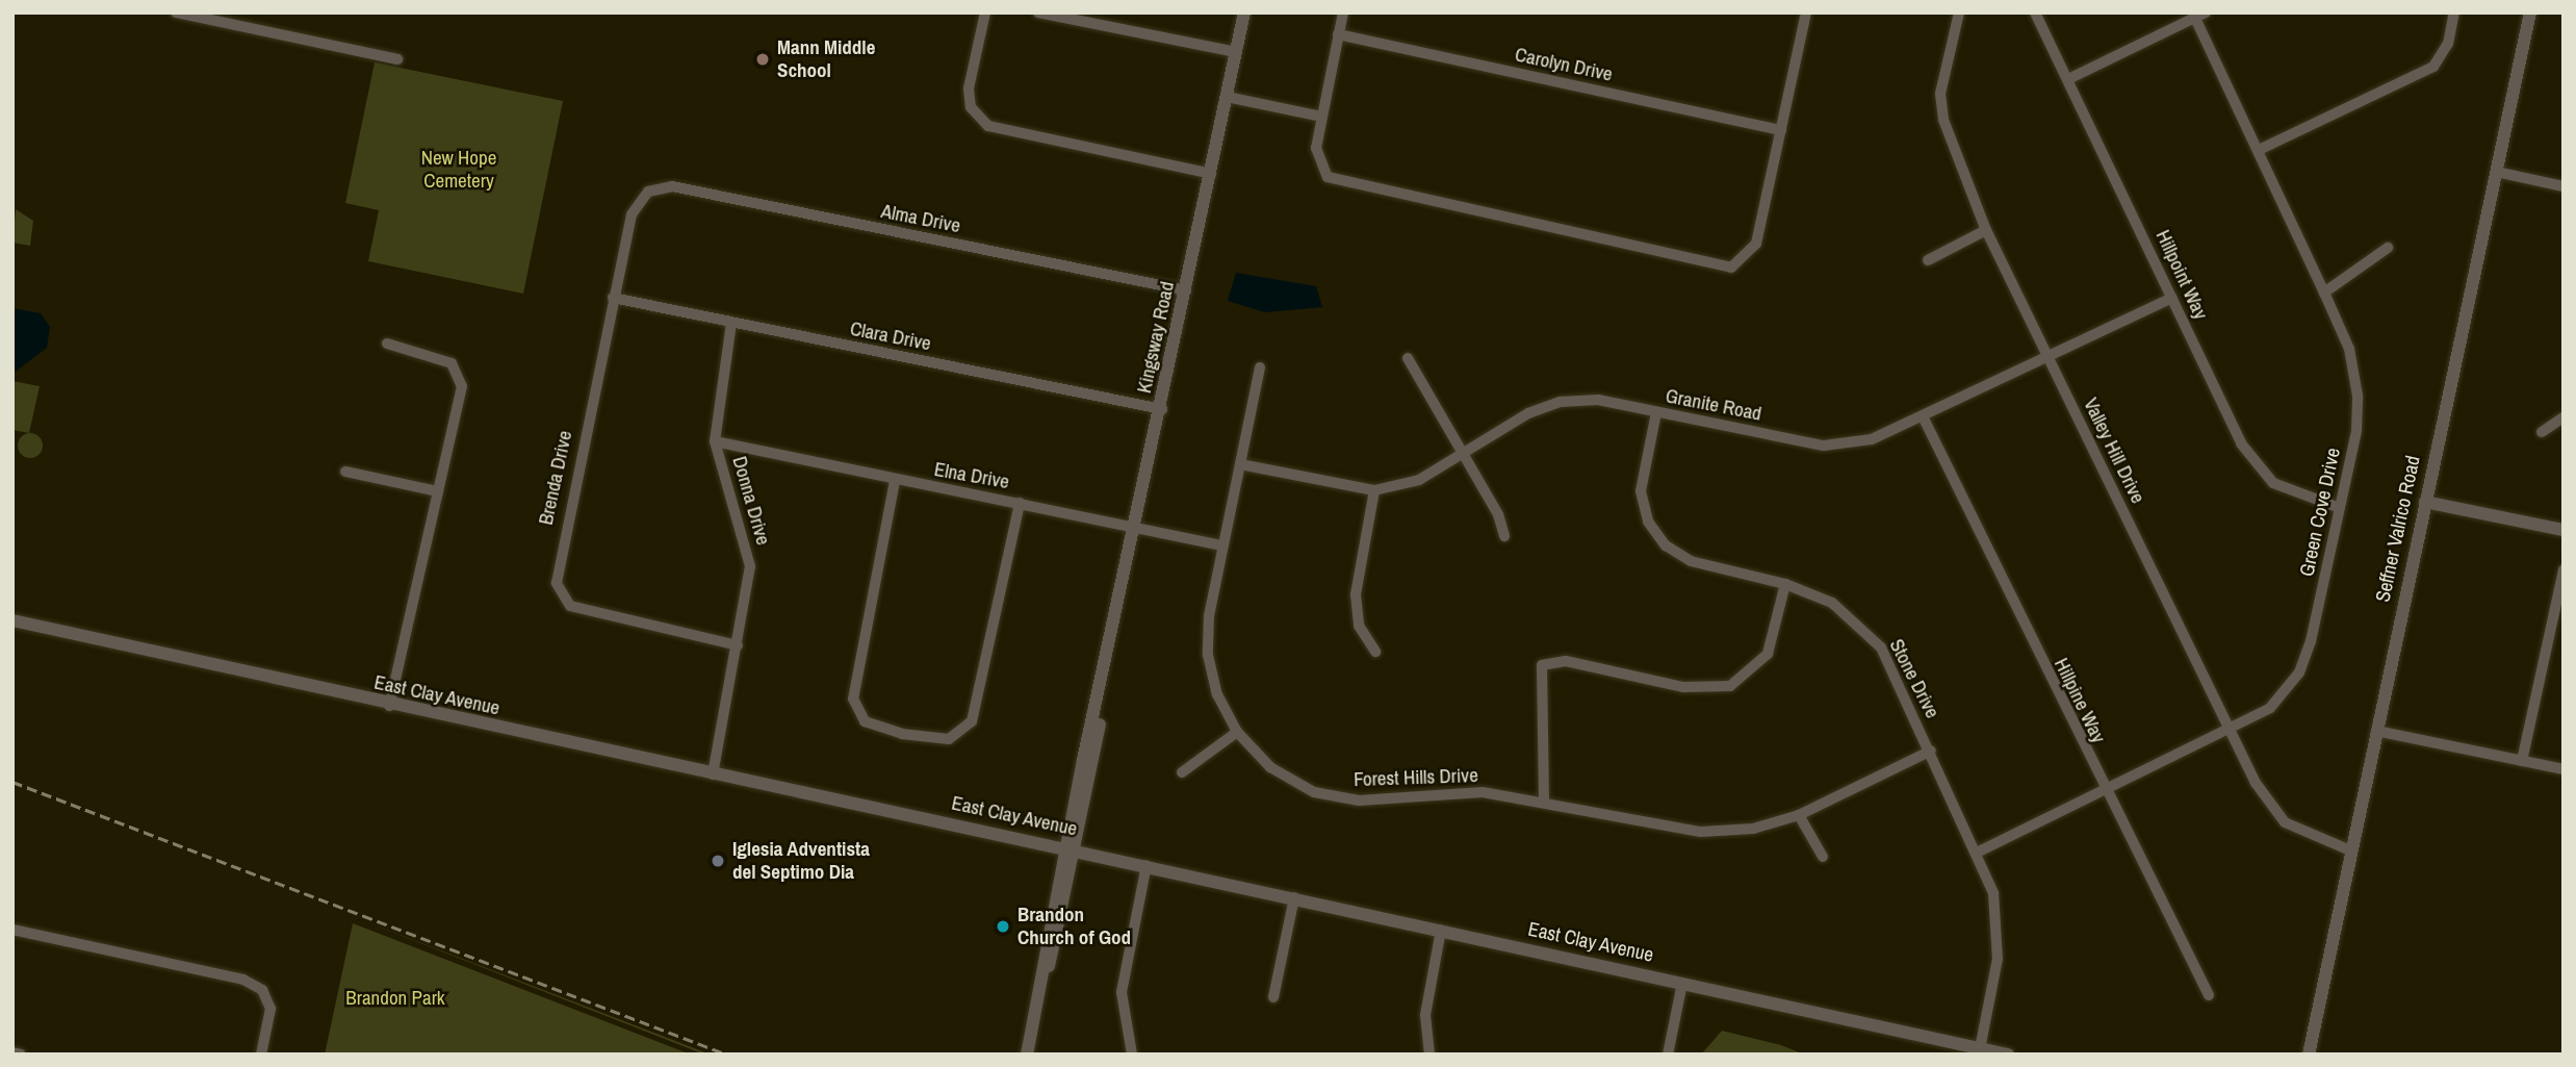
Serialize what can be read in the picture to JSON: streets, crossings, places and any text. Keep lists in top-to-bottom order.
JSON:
{
  "streets": {
    "street": [
      "Carolyn Drive",
      "Alma Drive",
      "Hillpoint Way",
      "Clara Drive",
      "Kingsway Road",
      "Granite Road",
      "Valley Hill Drive",
      "Elna Drive",
      "Brenda Drive",
      "Donna Drive",
      "Green Cove Drive",
      "Seffner Valrico Road",
      "Stone Drive",
      "East Clay Avenue",
      "Hillpine Way",
      "Forest Hills Drive"
    ]
  },
  "crossings": [
    ["Alma Drive", "Kingsway Road"],
    ["Alma Drive", "Brenda Drive"],
    ["Hillpoint Way", "Granite Road"],
    ["Hillpoint Way", "Green Cove Drive"],
    ["Clara Drive", "Kingsway Road"],
    ["Clara Drive", "Brenda Drive"],
    ["Clara Drive", "Donna Drive"],
    ["Kingsway Road", "Elna Drive"],
    ["Kingsway Road", "East Clay Avenue"],
    ["Granite Road", "Valley Hill Drive"],
    ["Granite Road", "Stone Drive"],
    ["Granite Road", "Hillpine Way"],
    ["Granite Road", "Forest Hills Drive"],
    ["Valley Hill Drive", "Green Cove Drive"],
    ["Valley Hill Drive", "Seffner Valrico Road"],
    ["Elna Drive", "Donna Drive"],
    ["Elna Drive", "Forest Hills Drive"],
    ["Brenda Drive", "Donna Drive"],
    ["Donna Drive", "East Clay Avenue"],
    ["Green Cove Drive", "Stone Drive"],
    ["Green Cove Drive", "Hillpine Way"],
    ["Stone Drive", "East Clay Avenue"],
    ["Stone Drive", "Forest Hills Drive"]
  ],
  "parks": ["New Hope Cemetery", "Brandon Park"],
  "places": ["Mann Middle School", "Iglesia Adventista del Septimo Dia", "Brandon Church of God"]
}
